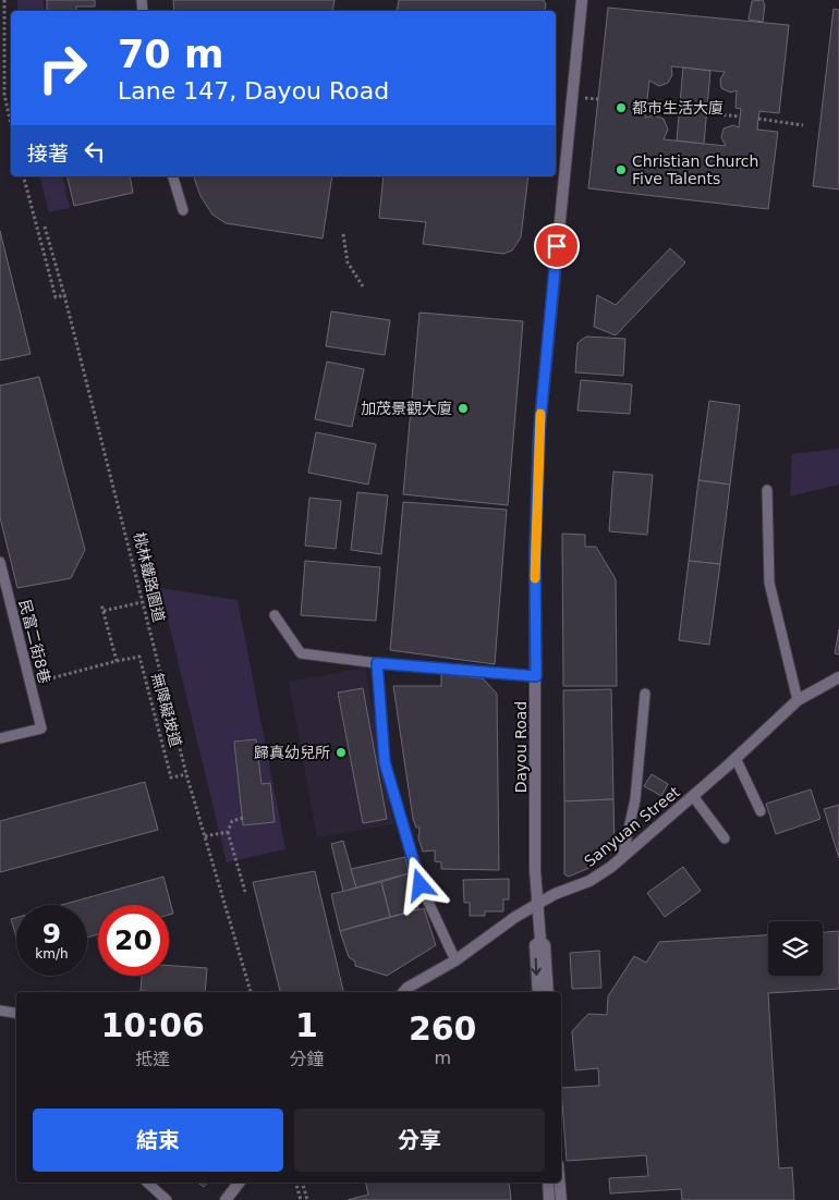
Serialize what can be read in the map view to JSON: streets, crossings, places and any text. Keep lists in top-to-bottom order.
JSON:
{
  "streets": {
    "street": ["Dayou Road", "Sanyuan Street"],
    "lane": ["民富二街8巷"],
    "path": ["桃林鐵路園道", "無障礙坡道"]
  },
  "crossings": [
    ["桃林鐵路園道", "無障礙坡道"],
    ["民富二街8巷", "無障礙坡道"],
    ["Dayou Road", "Sanyuan Street"]
  ],
  "places": [
    "都市生活大廈",
    "Christian Church Five Talents",
    "加茂景觀大廈",
    "歸真幼兒所"
  ],
  "page": {
    "turn": ["70 m", "Lane 147, Dayou Road"],
    "then": "接著",
    "speed": "9 km/h",
    "limit": "20",
    "eta": [
      "10:06",
      "抵達",
      "1",
      "分鐘",
      "260",
      "m"
    ],
    "buttons": ["結束", "分享"]
  }
}
